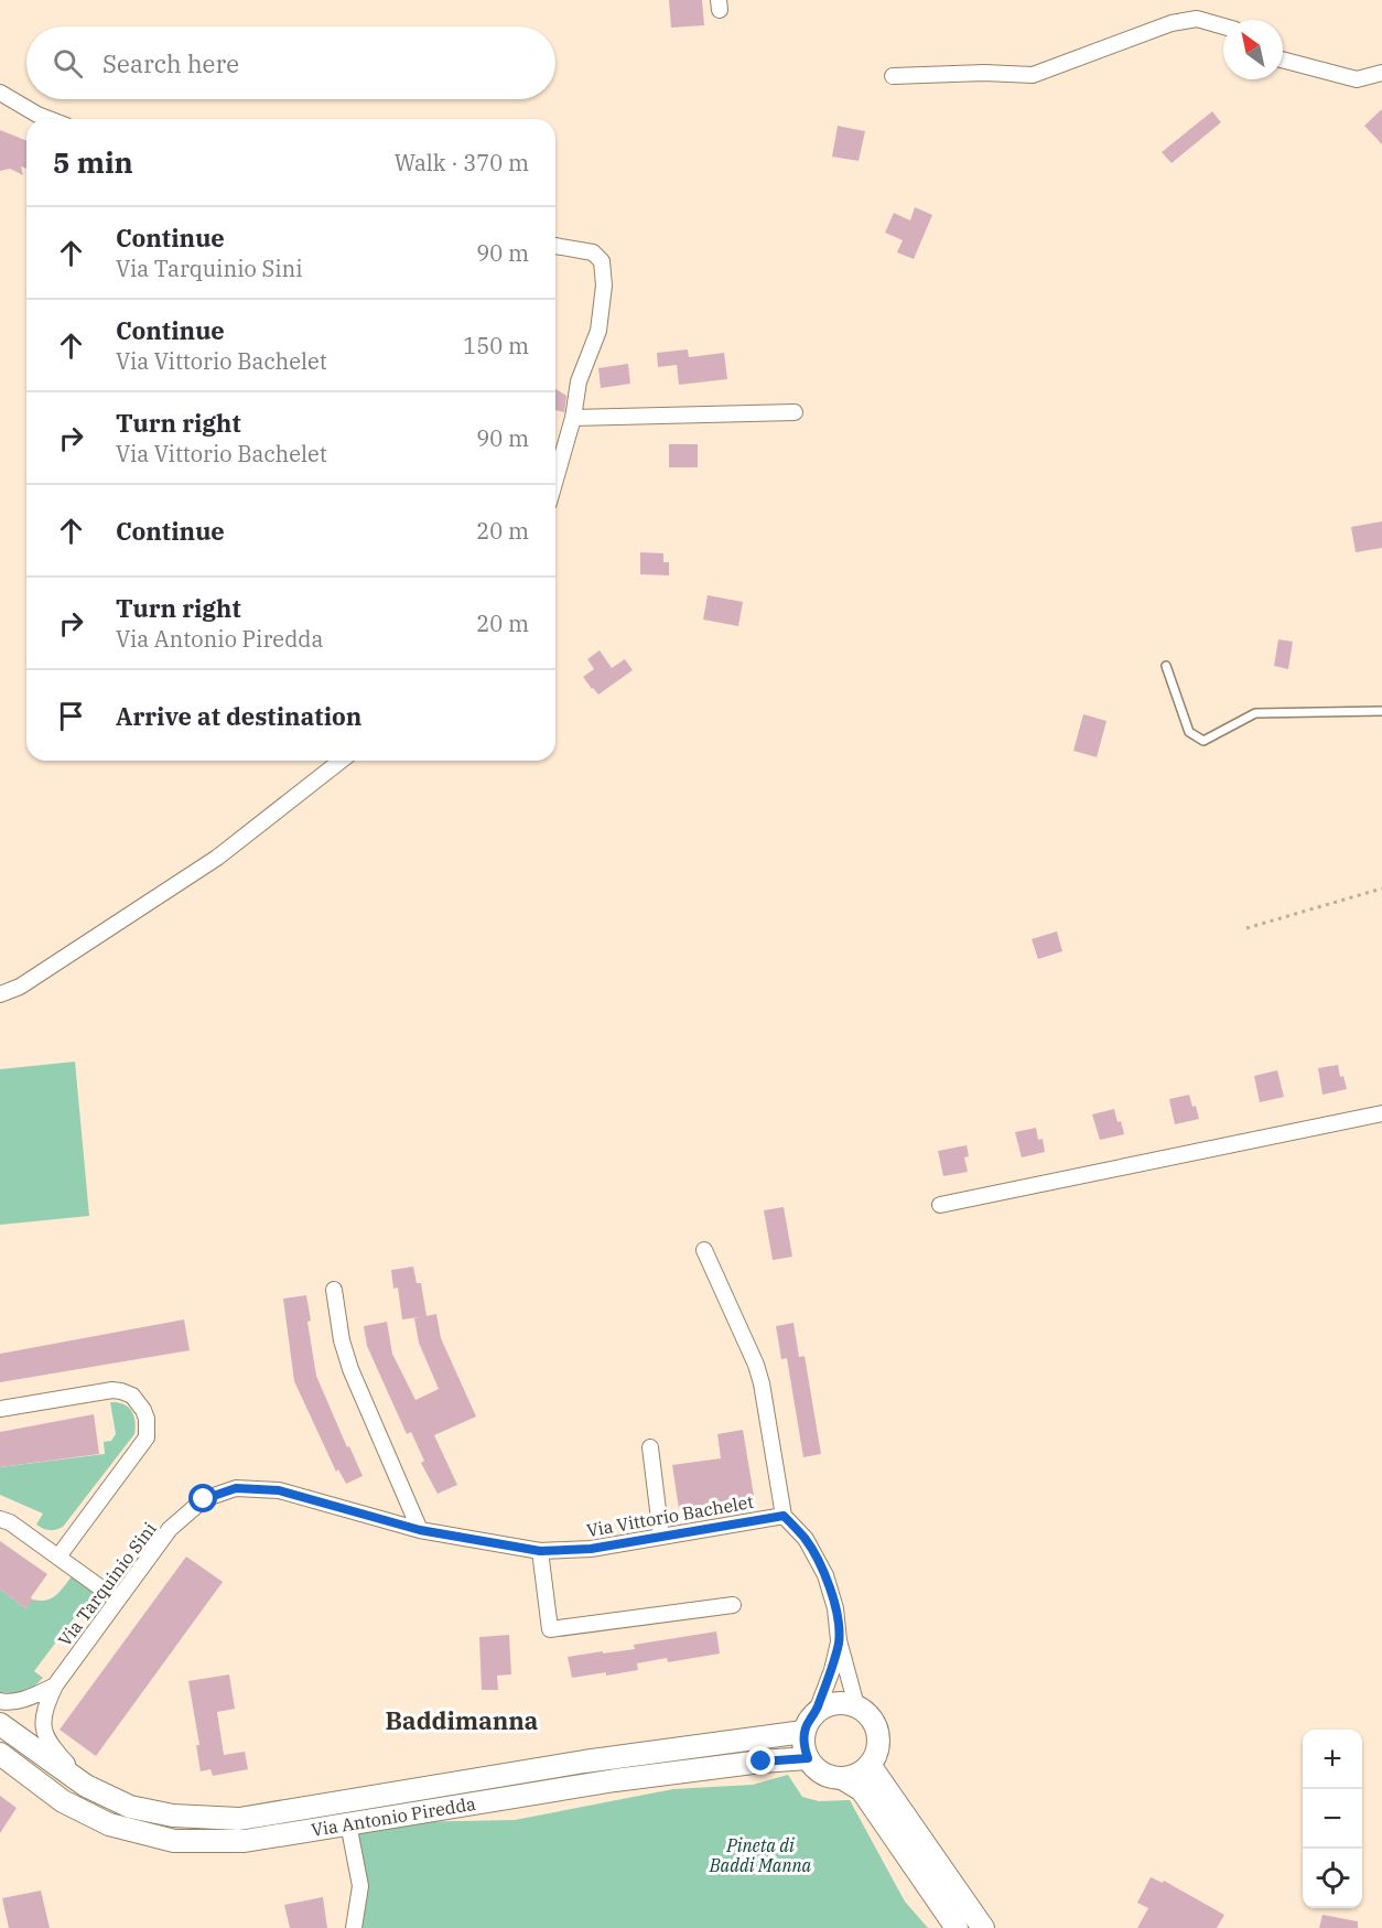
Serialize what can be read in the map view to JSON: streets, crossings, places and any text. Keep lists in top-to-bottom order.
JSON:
{
  "streets": {
    "street": ["Via Vittorio Bachelet", "Via Tarquinio Sini", "Via Antonio Piredda"]
  },
  "crossings": [
    ["Via Vittorio Bachelet", "Via Tarquinio Sini"],
    ["Via Tarquinio Sini", "Via Antonio Piredda"]
  ],
  "districts": ["Baddimanna"],
  "parks": ["Pineta di Baddi Manna"],
  "north": "top left",
  "page": {
    "search": "Search here",
    "heading": ["5 min", "Walk · 370 m"],
    "list": [
      ["Continue", "Via Tarquinio Sini", "90 m"],
      ["Continue", "Via Vittorio Bachelet", "150 m"],
      ["Turn right", "Via Vittorio Bachelet", "90 m"],
      ["Continue", "20 m"],
      ["Turn right", "Via Antonio Piredda", "20 m"],
      "Arrive at destination"
    ],
    "map_buttons": ["+", "−"]
  }
}
